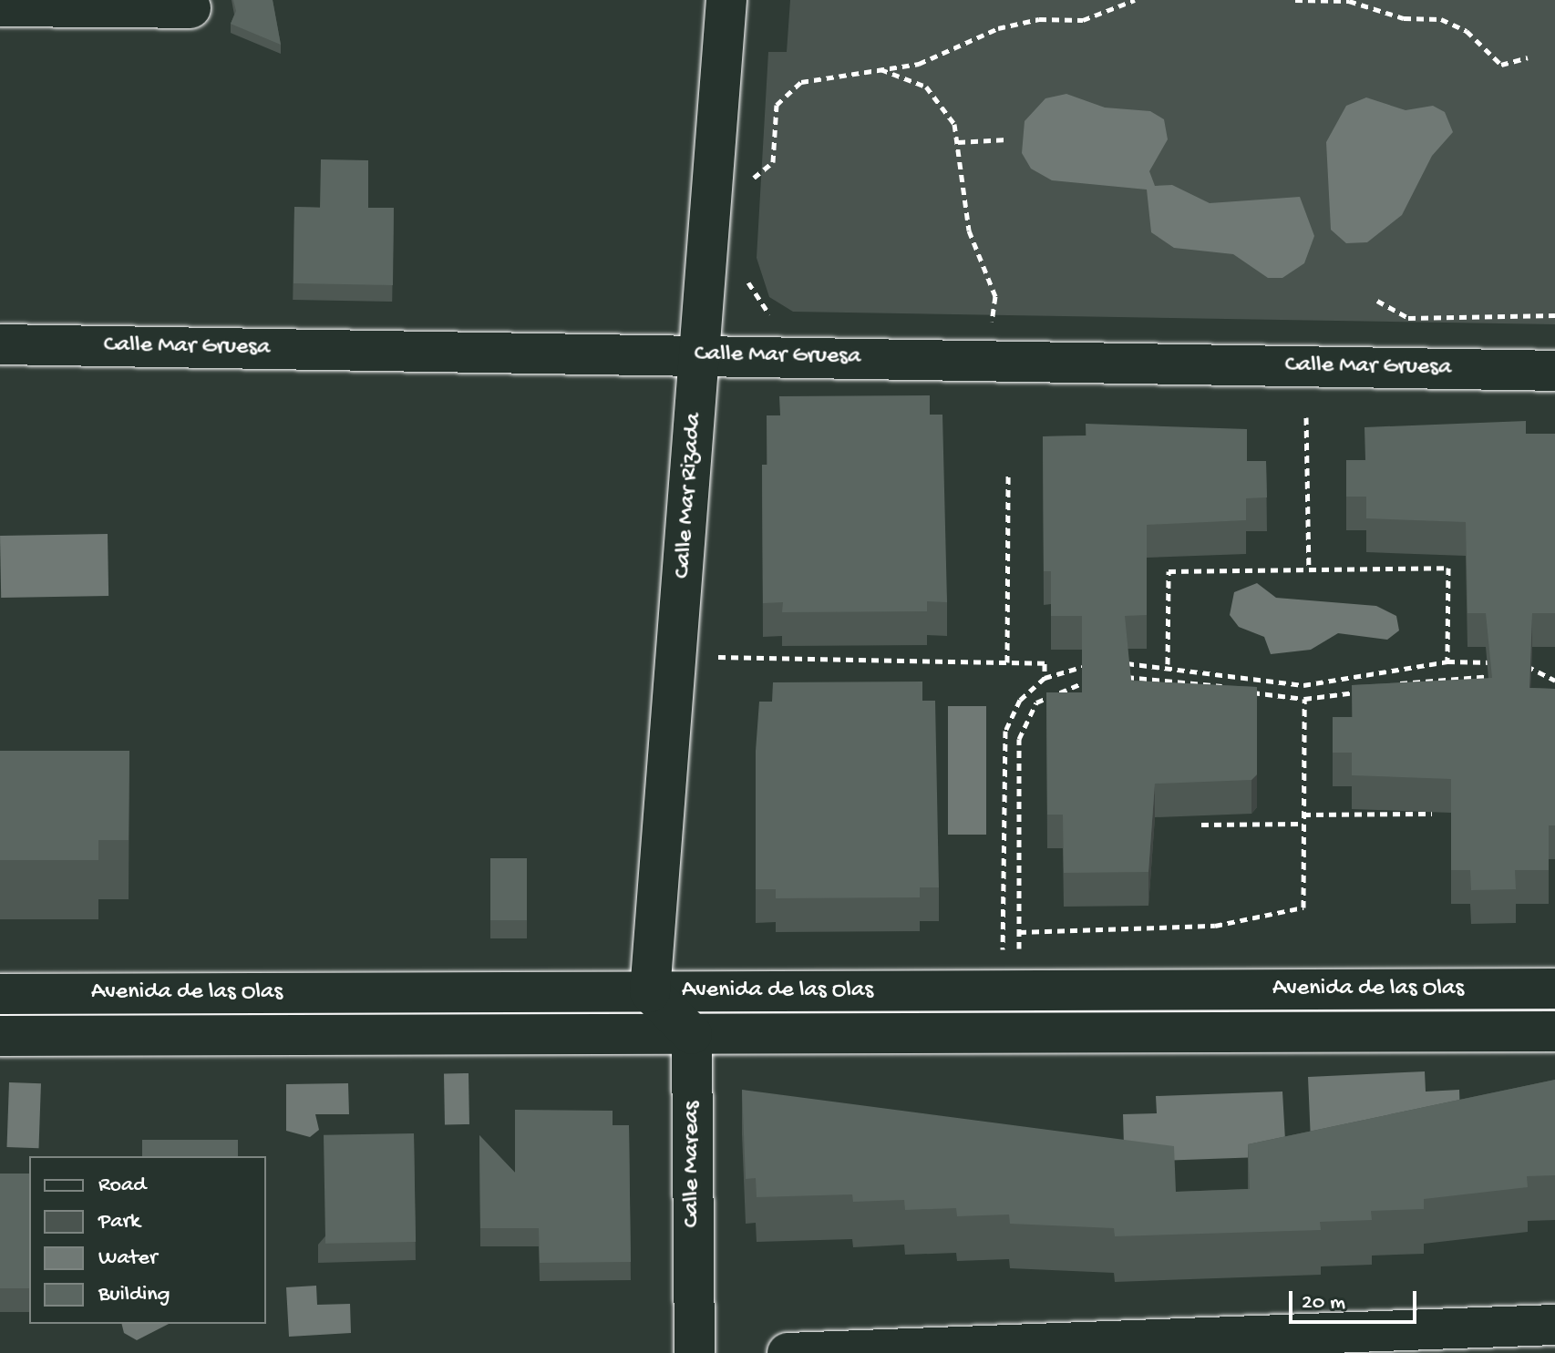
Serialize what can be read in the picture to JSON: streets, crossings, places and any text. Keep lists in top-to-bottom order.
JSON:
{
  "streets": {
    "street": [
      "Calle Mar Gruesa",
      "Calle Mar Rizada",
      "Avenida de las Olas",
      "Calle Mareas"
    ]
  },
  "crossings": [
    ["Calle Mar Gruesa", "Calle Mar Rizada"],
    ["Calle Mar Rizada", "Avenida de las Olas"],
    ["Avenida de las Olas", "Calle Mareas"]
  ],
  "legend": [
    "Road",
    "Park",
    "Water",
    "Building"
  ],
  "scale_bar": "20 m"
}
